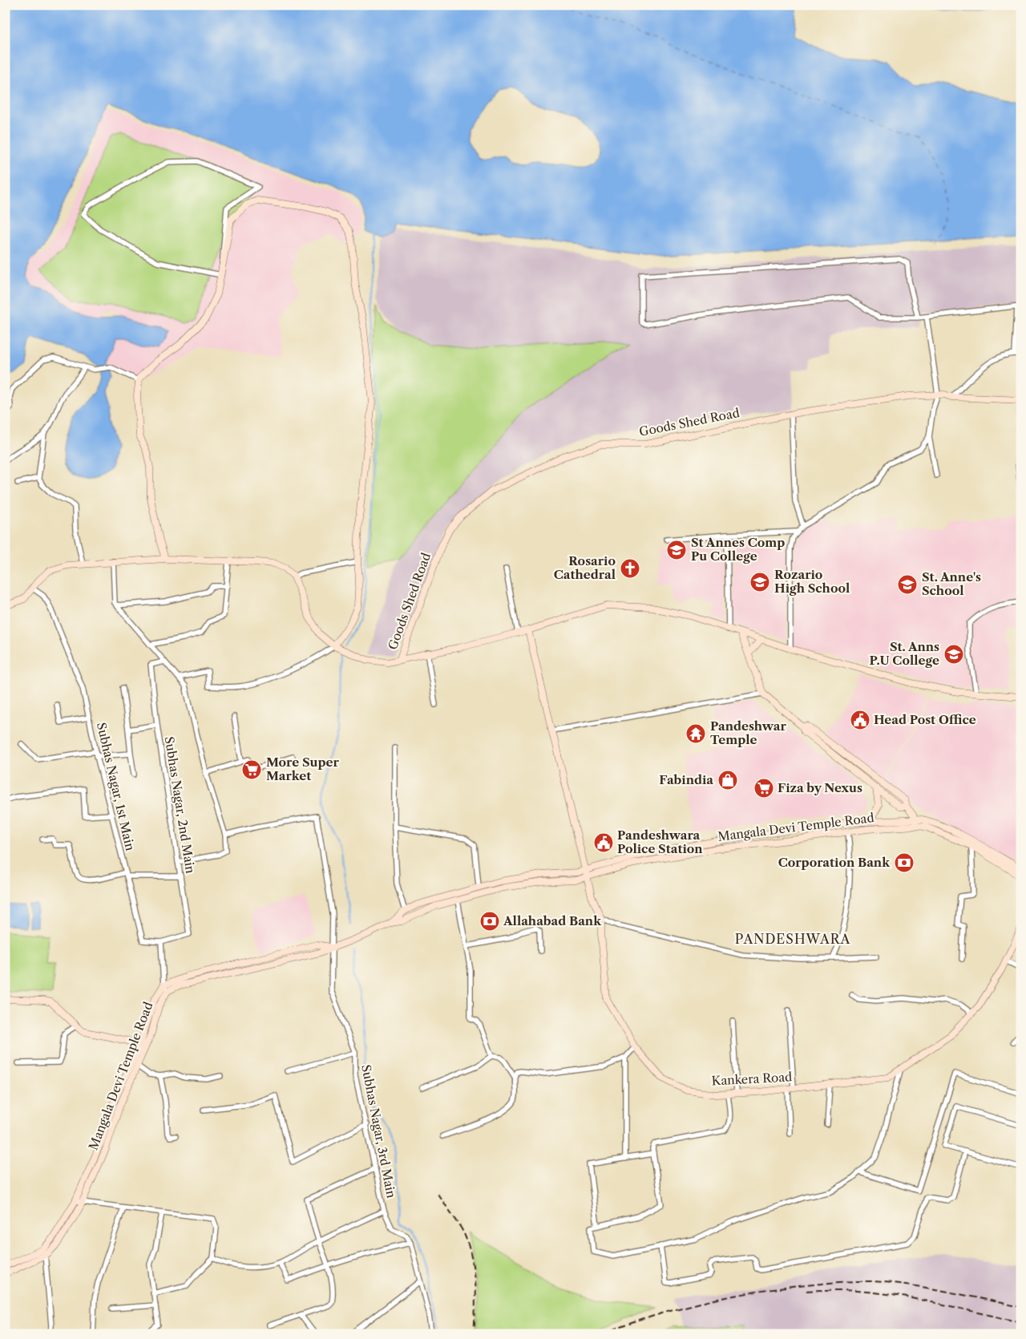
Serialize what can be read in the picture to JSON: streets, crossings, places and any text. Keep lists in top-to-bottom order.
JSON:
{
  "streets": {
    "street": [
      "Goods Shed Road",
      "Subhas Nagar, 1st Main",
      "Subhas Nagar, 2nd Main",
      "Mangala Devi Temple Road",
      "Kankera Road",
      "Subhas Nagar, 3rd Main"
    ]
  },
  "crossings": [
    ["Subhas Nagar, 1st Main", "Subhas Nagar, 2nd Main"],
    ["Mangala Devi Temple Road", "Kankera Road"],
    ["Mangala Devi Temple Road", "Subhas Nagar, 3rd Main"]
  ],
  "districts": ["PANDESHWARA"],
  "places": {
    "school or university": [
      "St Annes Comp Pu College",
      "Rozario High School",
      "St. Anne's School",
      "St. Anns P.U College"
    ],
    "church": ["Rosario Cathedral"],
    "public building": ["Head Post Office", "Pandeshwara Police Station"],
    "temple": ["Pandeshwar Temple"],
    "supermarket": ["More Super Market", "Fiza by Nexus"],
    "shop": ["Fabindia"],
    "bank": ["Corporation Bank", "Allahabad Bank"]
  }
}
